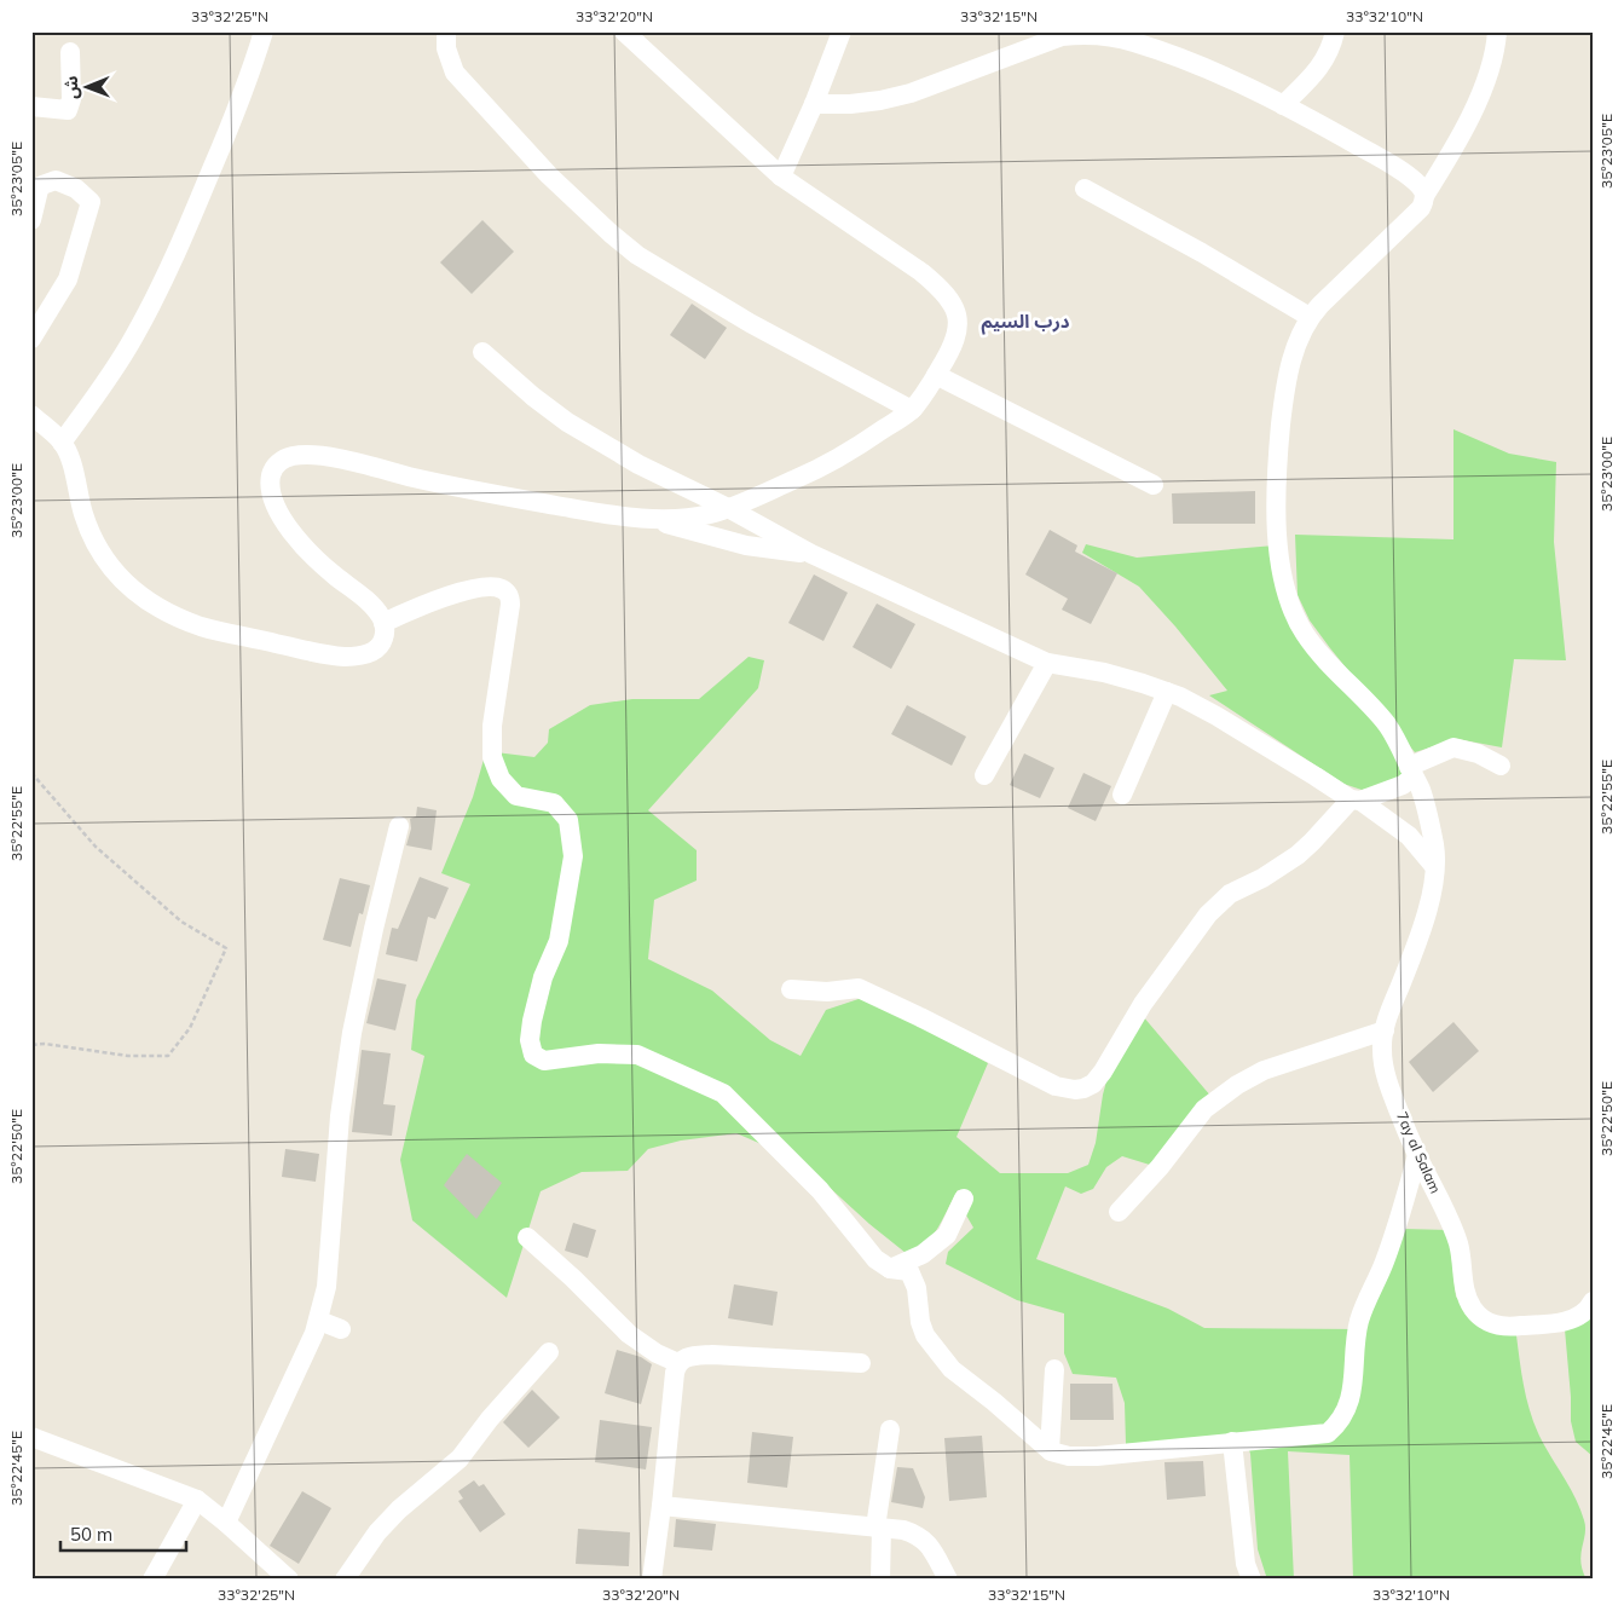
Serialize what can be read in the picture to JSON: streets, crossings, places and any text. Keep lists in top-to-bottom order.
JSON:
{
  "streets": {
    "street": ["7ay al Salam"]
  },
  "districts": ["درب السيم"],
  "scale_bar": "50 m",
  "north": "left",
  "coordinates": [
    "33°32'25\"N",
    "33°32'20\"N",
    "33°32'15\"N",
    "33°32'10\"N",
    "35°23'05\"E",
    "35°23'00\"E",
    "35°22'55\"E",
    "35°22'50\"E",
    "35°22'45\"E"
  ]
}
